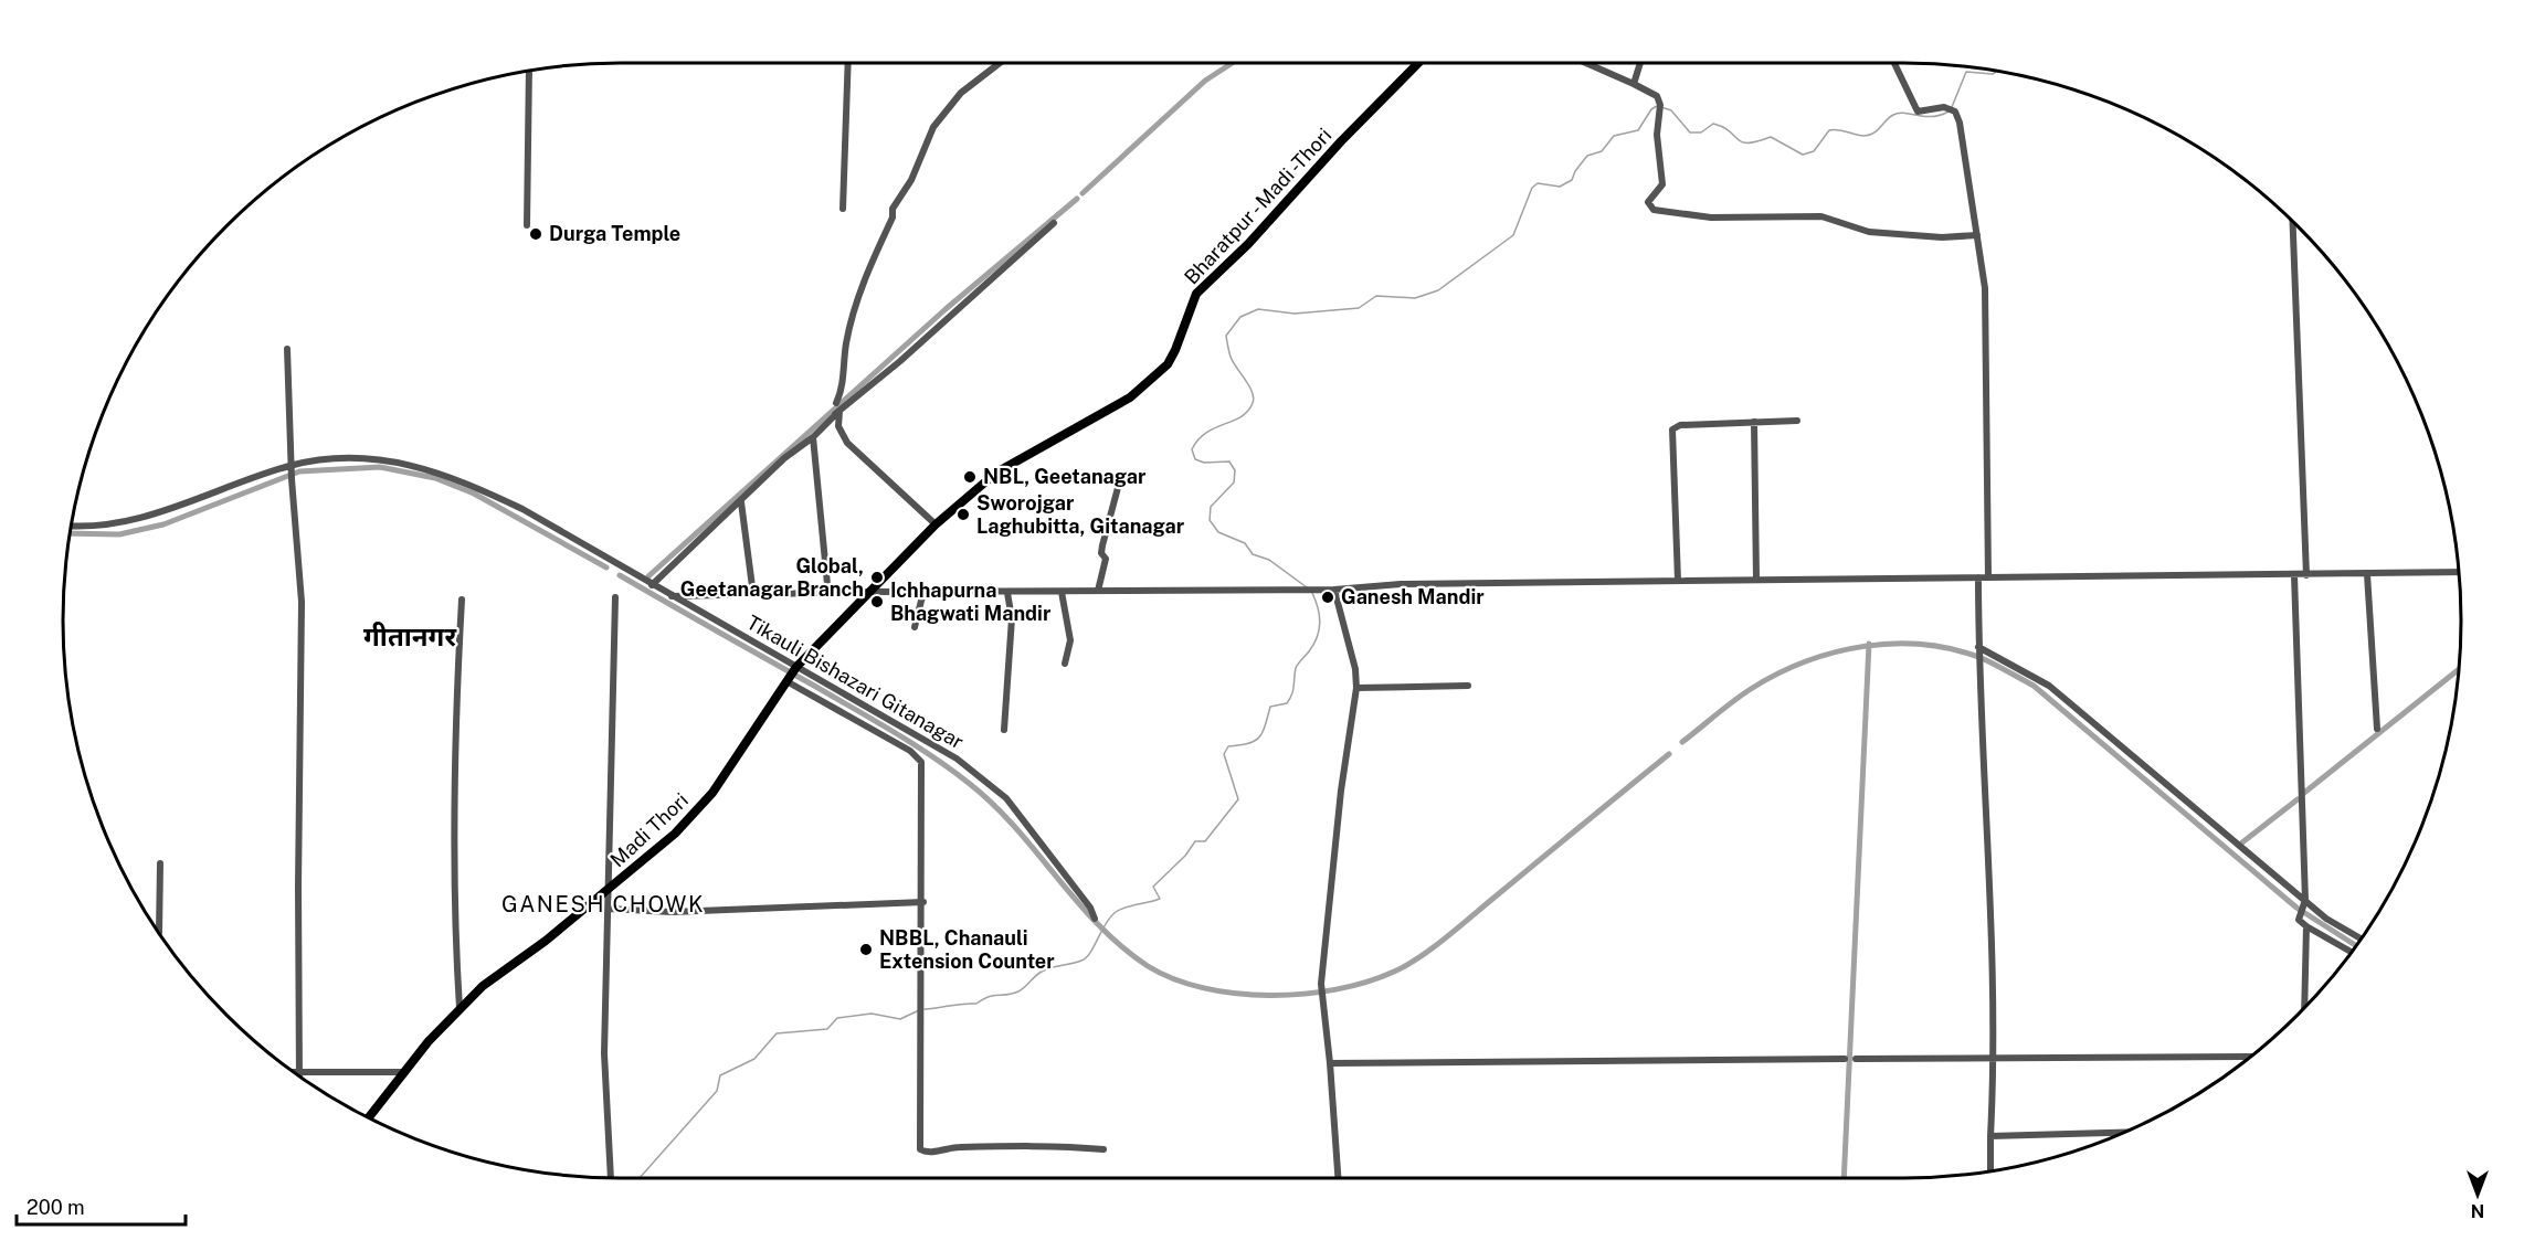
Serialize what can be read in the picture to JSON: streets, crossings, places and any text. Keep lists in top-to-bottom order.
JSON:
{
  "streets": {
    "main road": ["Bharatpur - Madi -Thori", "Madi Thori"],
    "street": ["Tikauli Bishazari Gitanagar"]
  },
  "crossings": [
    ["Bharatpur - Madi -Thori", "Tikauli Bishazari Gitanagar"],
    ["Bharatpur - Madi -Thori", "Madi Thori"],
    ["Tikauli Bishazari Gitanagar", "Madi Thori"]
  ],
  "districts": ["गीतानगर", "GANESH CHOWK"],
  "places": [
    "Durga Temple",
    "NBL, Geetanagar",
    "Sworojgar Laghubitta, Gitanagar",
    "Global, Geetanagar Branch",
    "Ganesh Mandir",
    "Ichhapurna Bhagwati Mandir",
    "NBBL, Chanauli Extension Counter"
  ],
  "scale_bar": "200 m",
  "north": "bottom"
}
